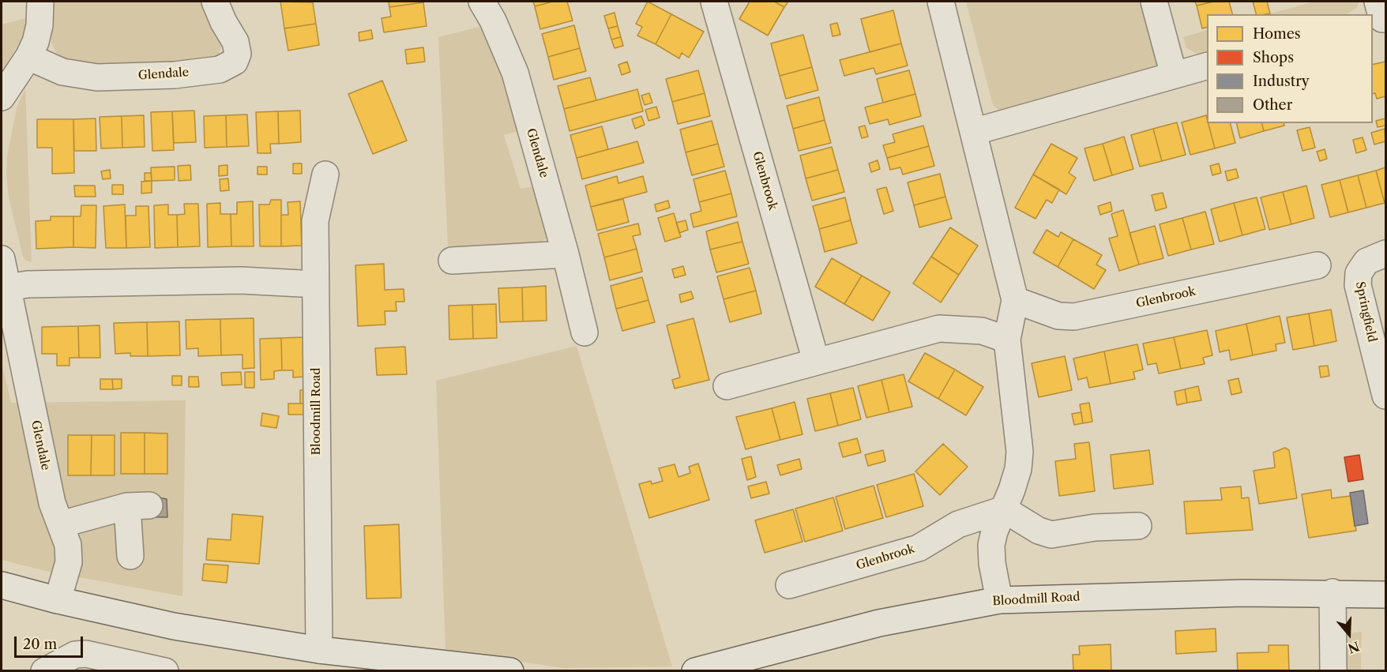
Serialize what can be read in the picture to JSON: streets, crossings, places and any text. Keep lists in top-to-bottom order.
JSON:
{
  "streets": {
    "street": [
      "Glendale",
      "Glenbrook",
      "Springfield",
      "Bloodmill Road"
    ]
  },
  "legend": [
    "Homes",
    "Shops",
    "Industry",
    "Other"
  ],
  "scale_bar": "20 m",
  "north": "bottom"
}
